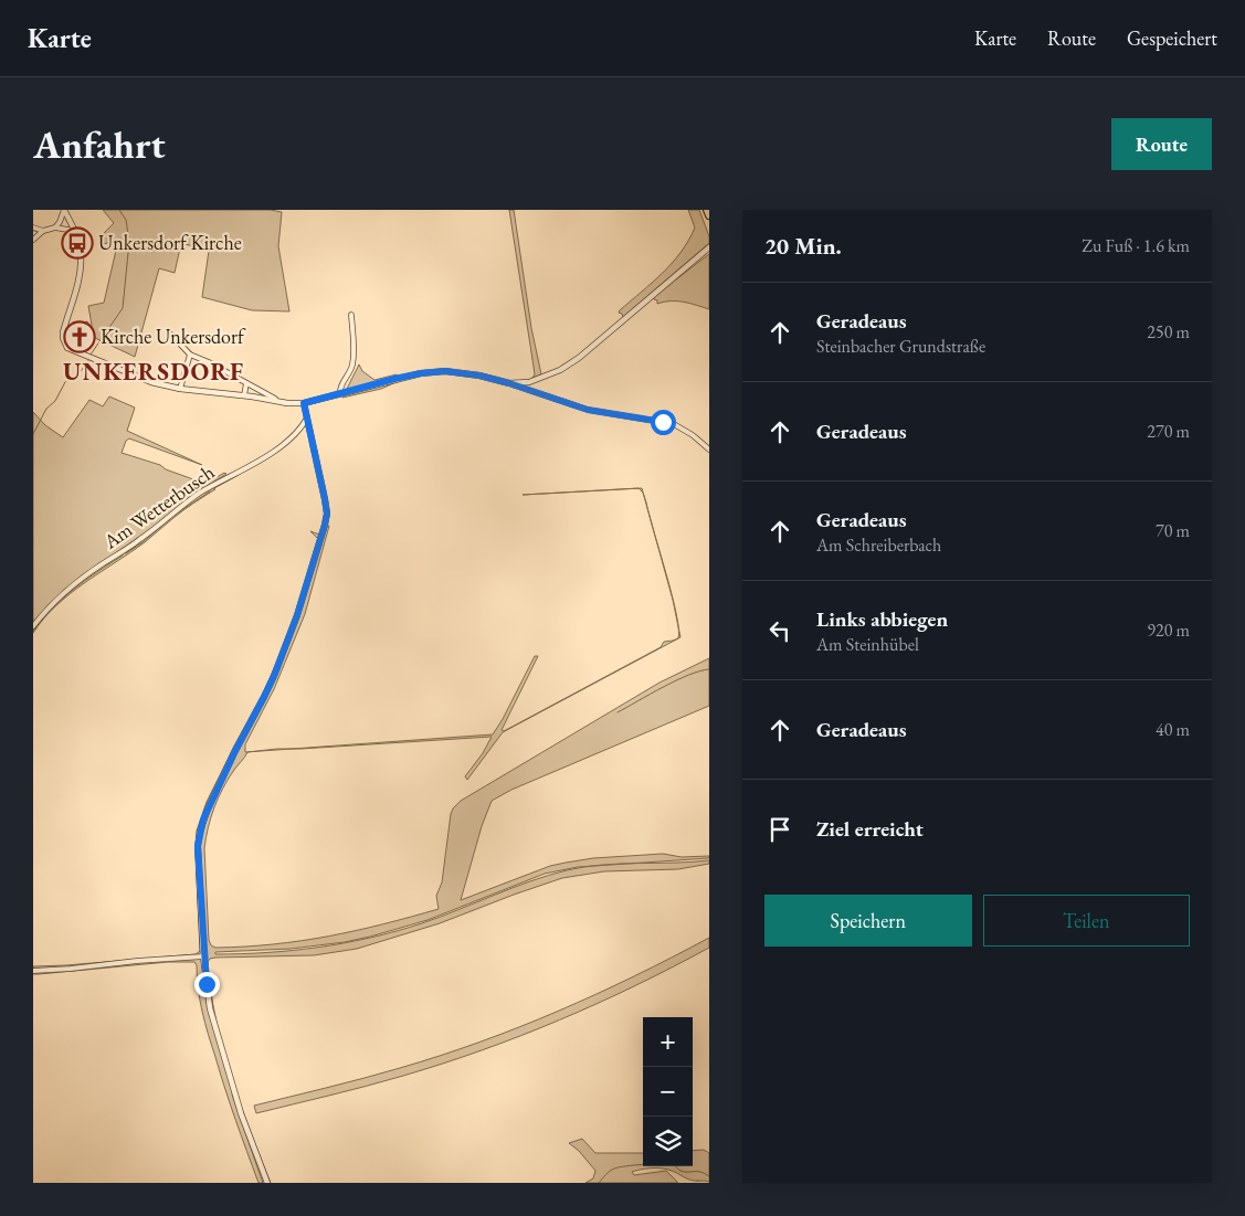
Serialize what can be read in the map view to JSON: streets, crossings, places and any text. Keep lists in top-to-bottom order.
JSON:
{
  "streets": {
    "street": ["Am Wetterbusch"]
  },
  "districts": ["UNKERSDORF"],
  "places": {
    "bus stop": ["Unkersdorf Kirche"],
    "church": ["Kirche Unkersdorf"]
  },
  "page": {
    "header": "Karte",
    "nav": ["Karte", "Route", "Gespeichert"],
    "buttons": [
      "Route",
      ["Speichern", "Teilen"]
    ],
    "title": "Anfahrt",
    "heading": ["20 Min.", "Zu Fuß · 1.6 km"],
    "list": [
      ["Geradeaus", "Steinbacher Grundstraße", "250 m"],
      ["Geradeaus", "270 m"],
      ["Geradeaus", "Am Schreiberbach", "70 m"],
      ["Links abbiegen", "Am Steinhübel", "920 m"],
      ["Geradeaus", "40 m"],
      "Ziel erreicht"
    ],
    "map_buttons": ["+", "−"]
  }
}
